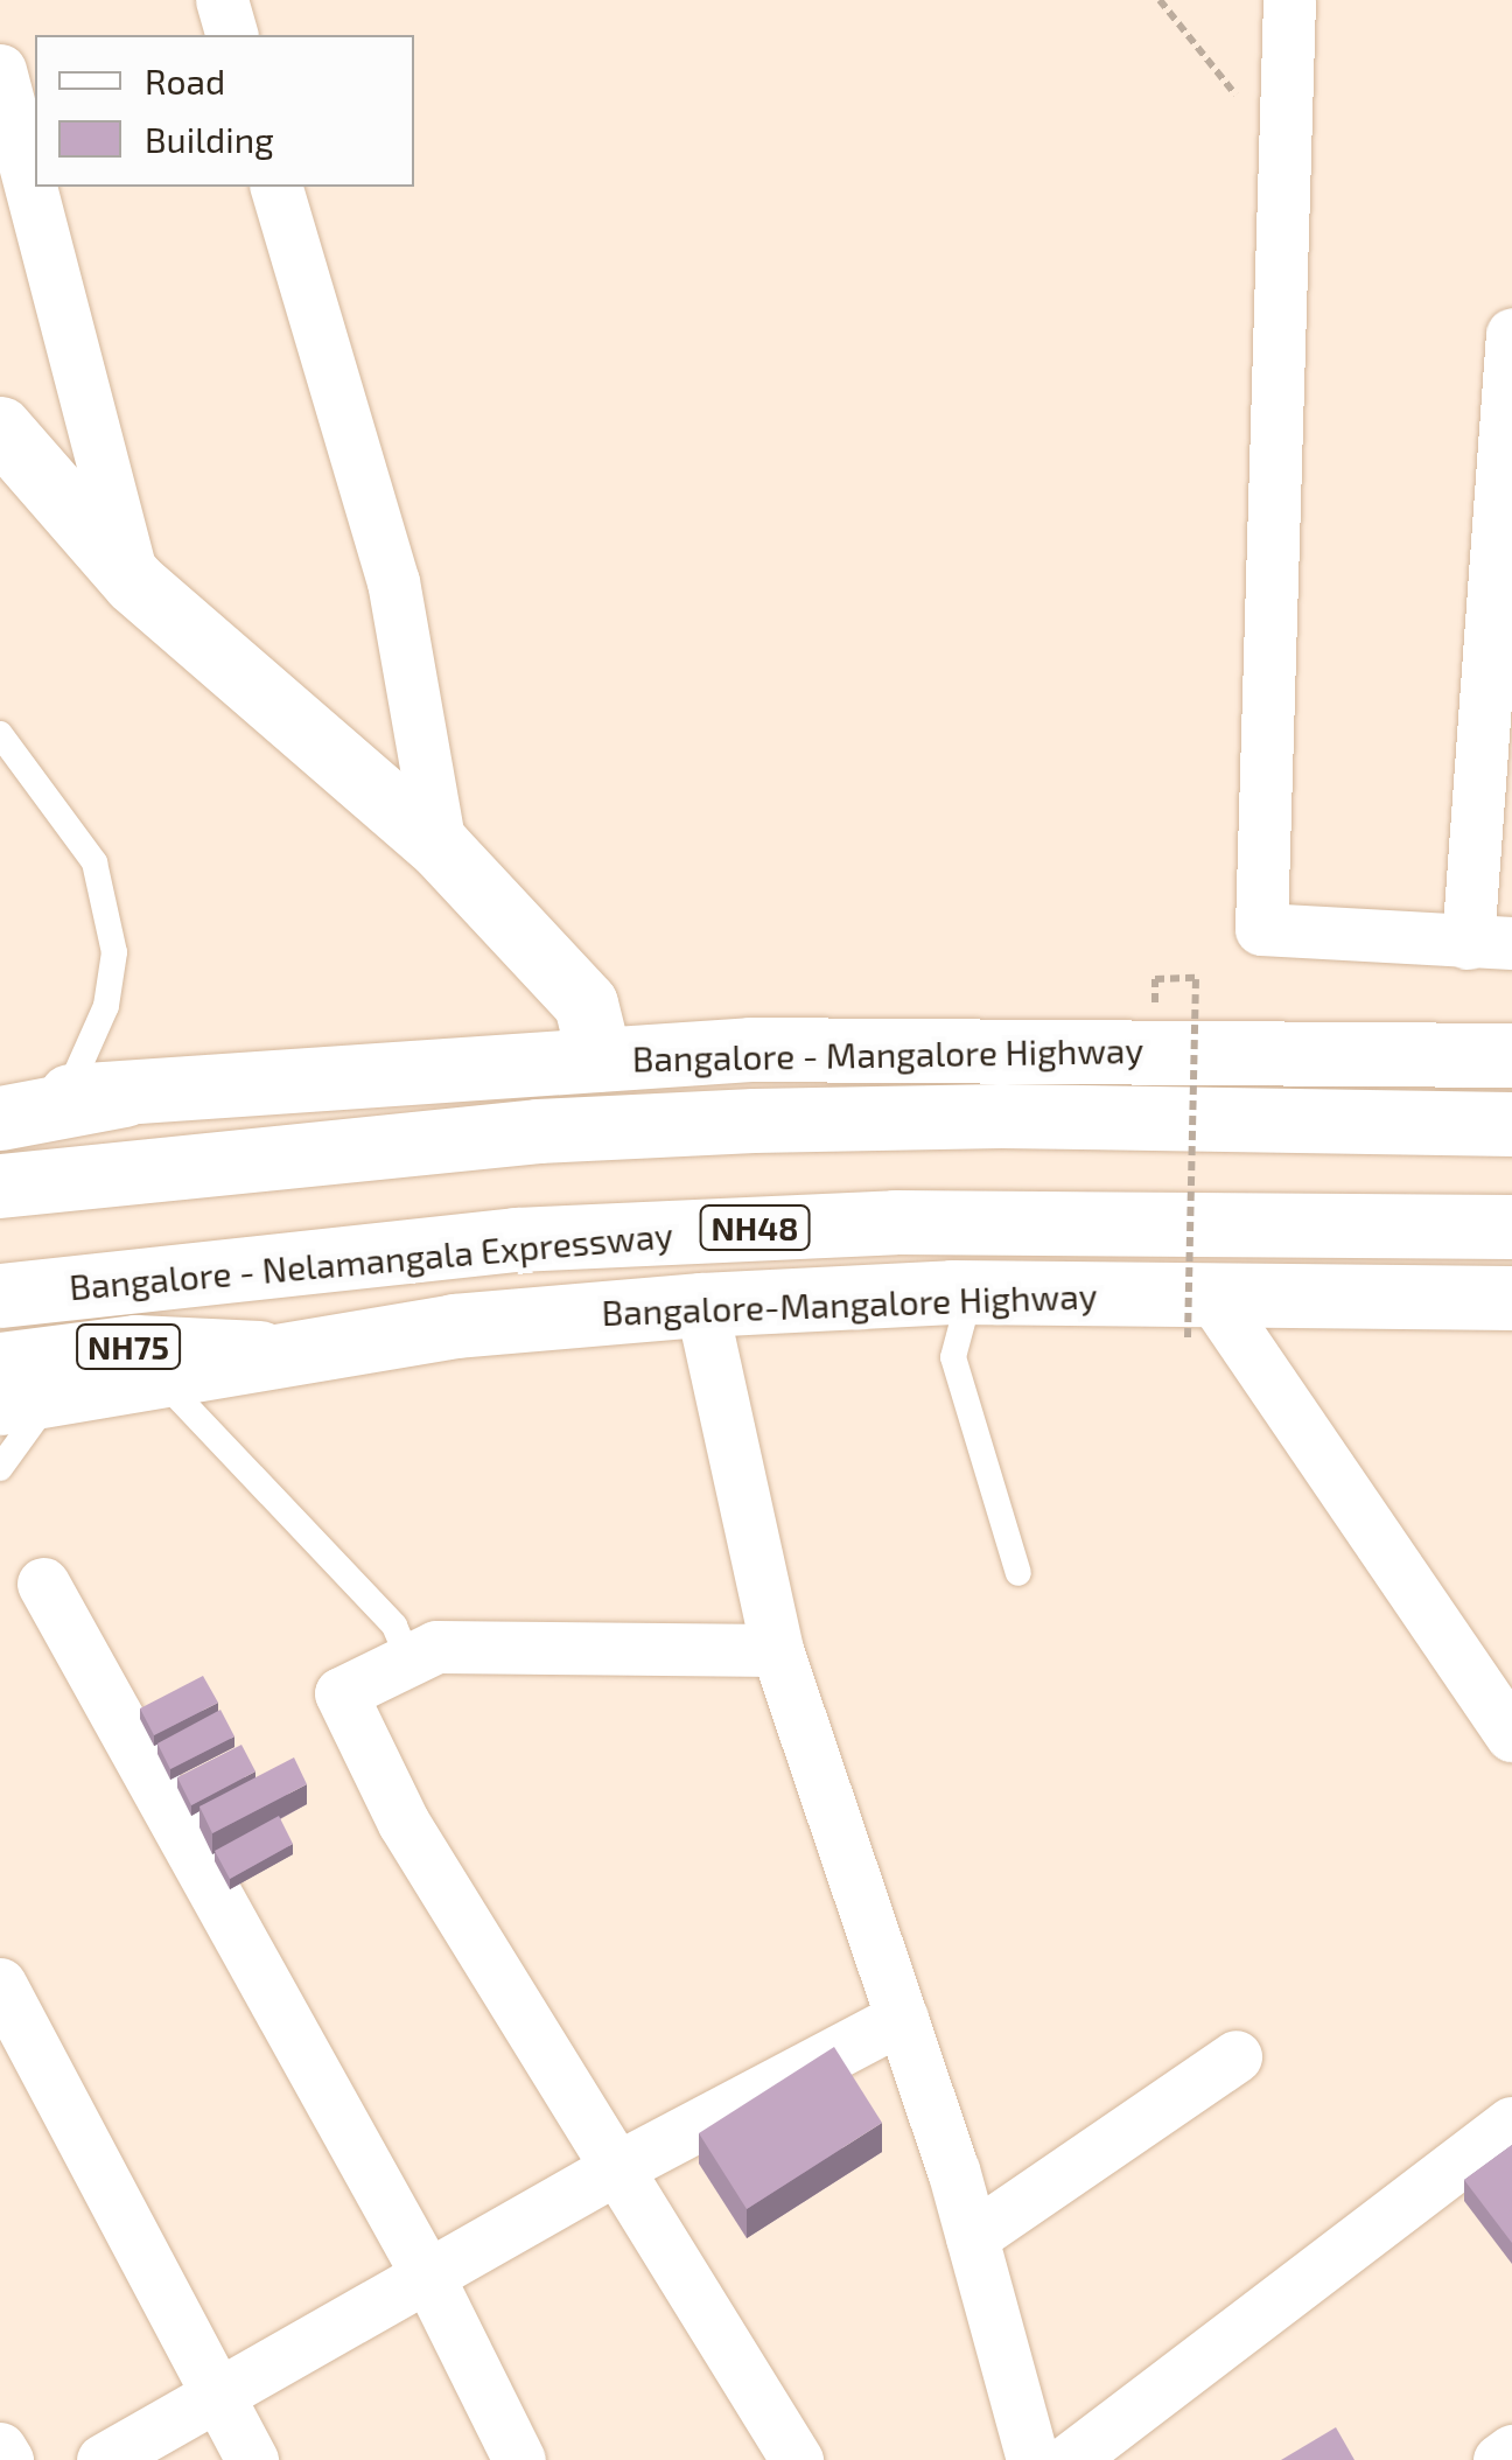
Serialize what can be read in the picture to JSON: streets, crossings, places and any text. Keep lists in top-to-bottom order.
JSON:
{
  "streets": {
    "main road": [
      "Bangalore - Mangalore Highway",
      "NH48",
      "Bangalore - Nelamangala Expressway",
      "Bangalore-Mangalore Highway",
      "NH75"
    ]
  },
  "crossings": [
    ["Bangalore-Mangalore Highway", "NH75"]
  ],
  "legend": ["Road", "Building"]
}
